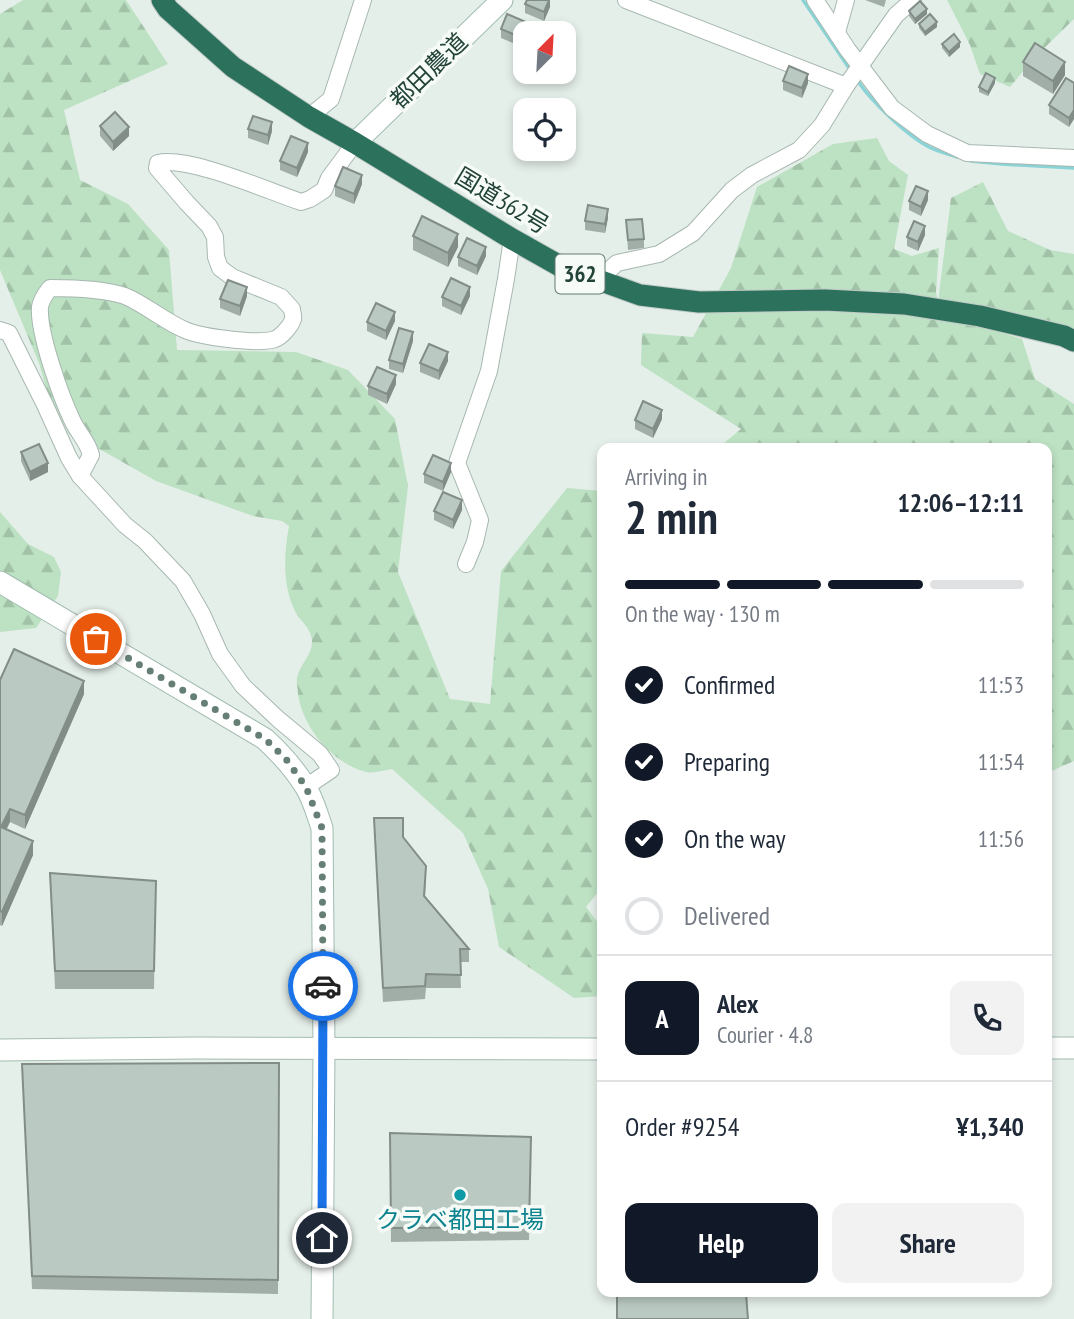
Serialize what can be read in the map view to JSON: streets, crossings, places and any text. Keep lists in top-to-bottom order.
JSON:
{
  "streets": {
    "highway": ["国道362号", "362"],
    "street": ["都田農道"]
  },
  "crossings": [
    ["都田農道", "国道362号"]
  ],
  "places": ["クラベ都田工場"],
  "north": "top right",
  "page": {
    "heading": ["2 min", "Arriving in", "12:06–12:11"],
    "panel": [
      "Alex",
      "Courier · 4.8",
      "Order #9254",
      "¥1,340"
    ],
    "bar": "On the way · 130 m",
    "list": [
      ["Confirmed", "11:53"],
      ["Preparing", "11:54"],
      ["On the way", "11:56"],
      "Delivered"
    ],
    "round": "A",
    "buttons": ["Help", "Share"]
  }
}
